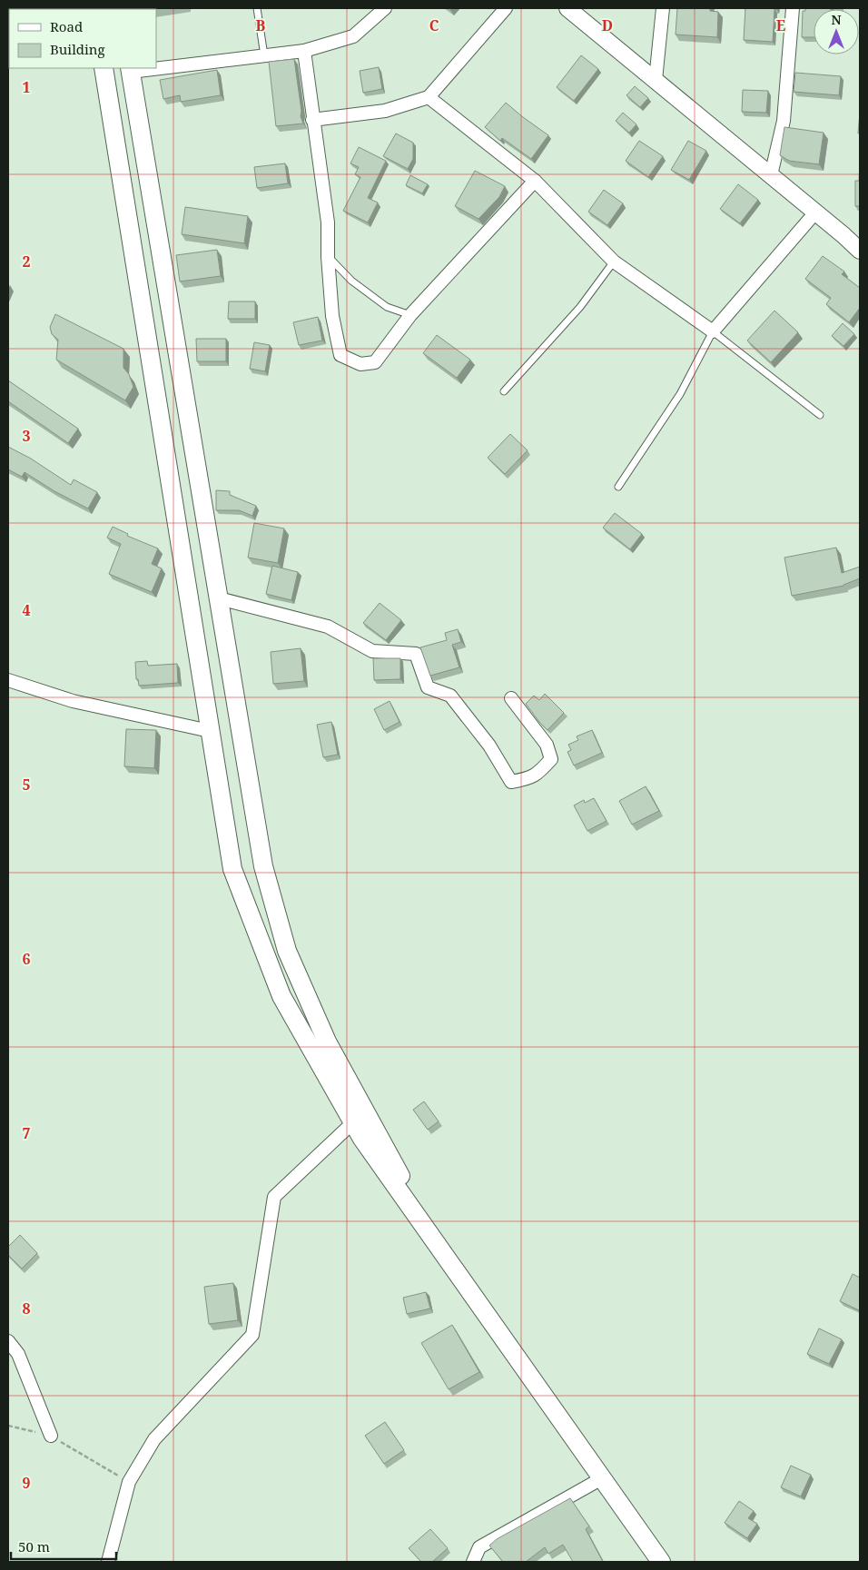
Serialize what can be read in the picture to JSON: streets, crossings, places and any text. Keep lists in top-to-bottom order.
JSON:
{
  "legend": ["Road", "Building"],
  "scale_bar": "50 m",
  "north": "top",
  "grid": {
    "columns": [
      "B",
      "C",
      "D",
      "E"
    ],
    "rows": [
      "1",
      "2",
      "3",
      "4",
      "5",
      "6",
      "7",
      "8",
      "9"
    ]
  }
}
